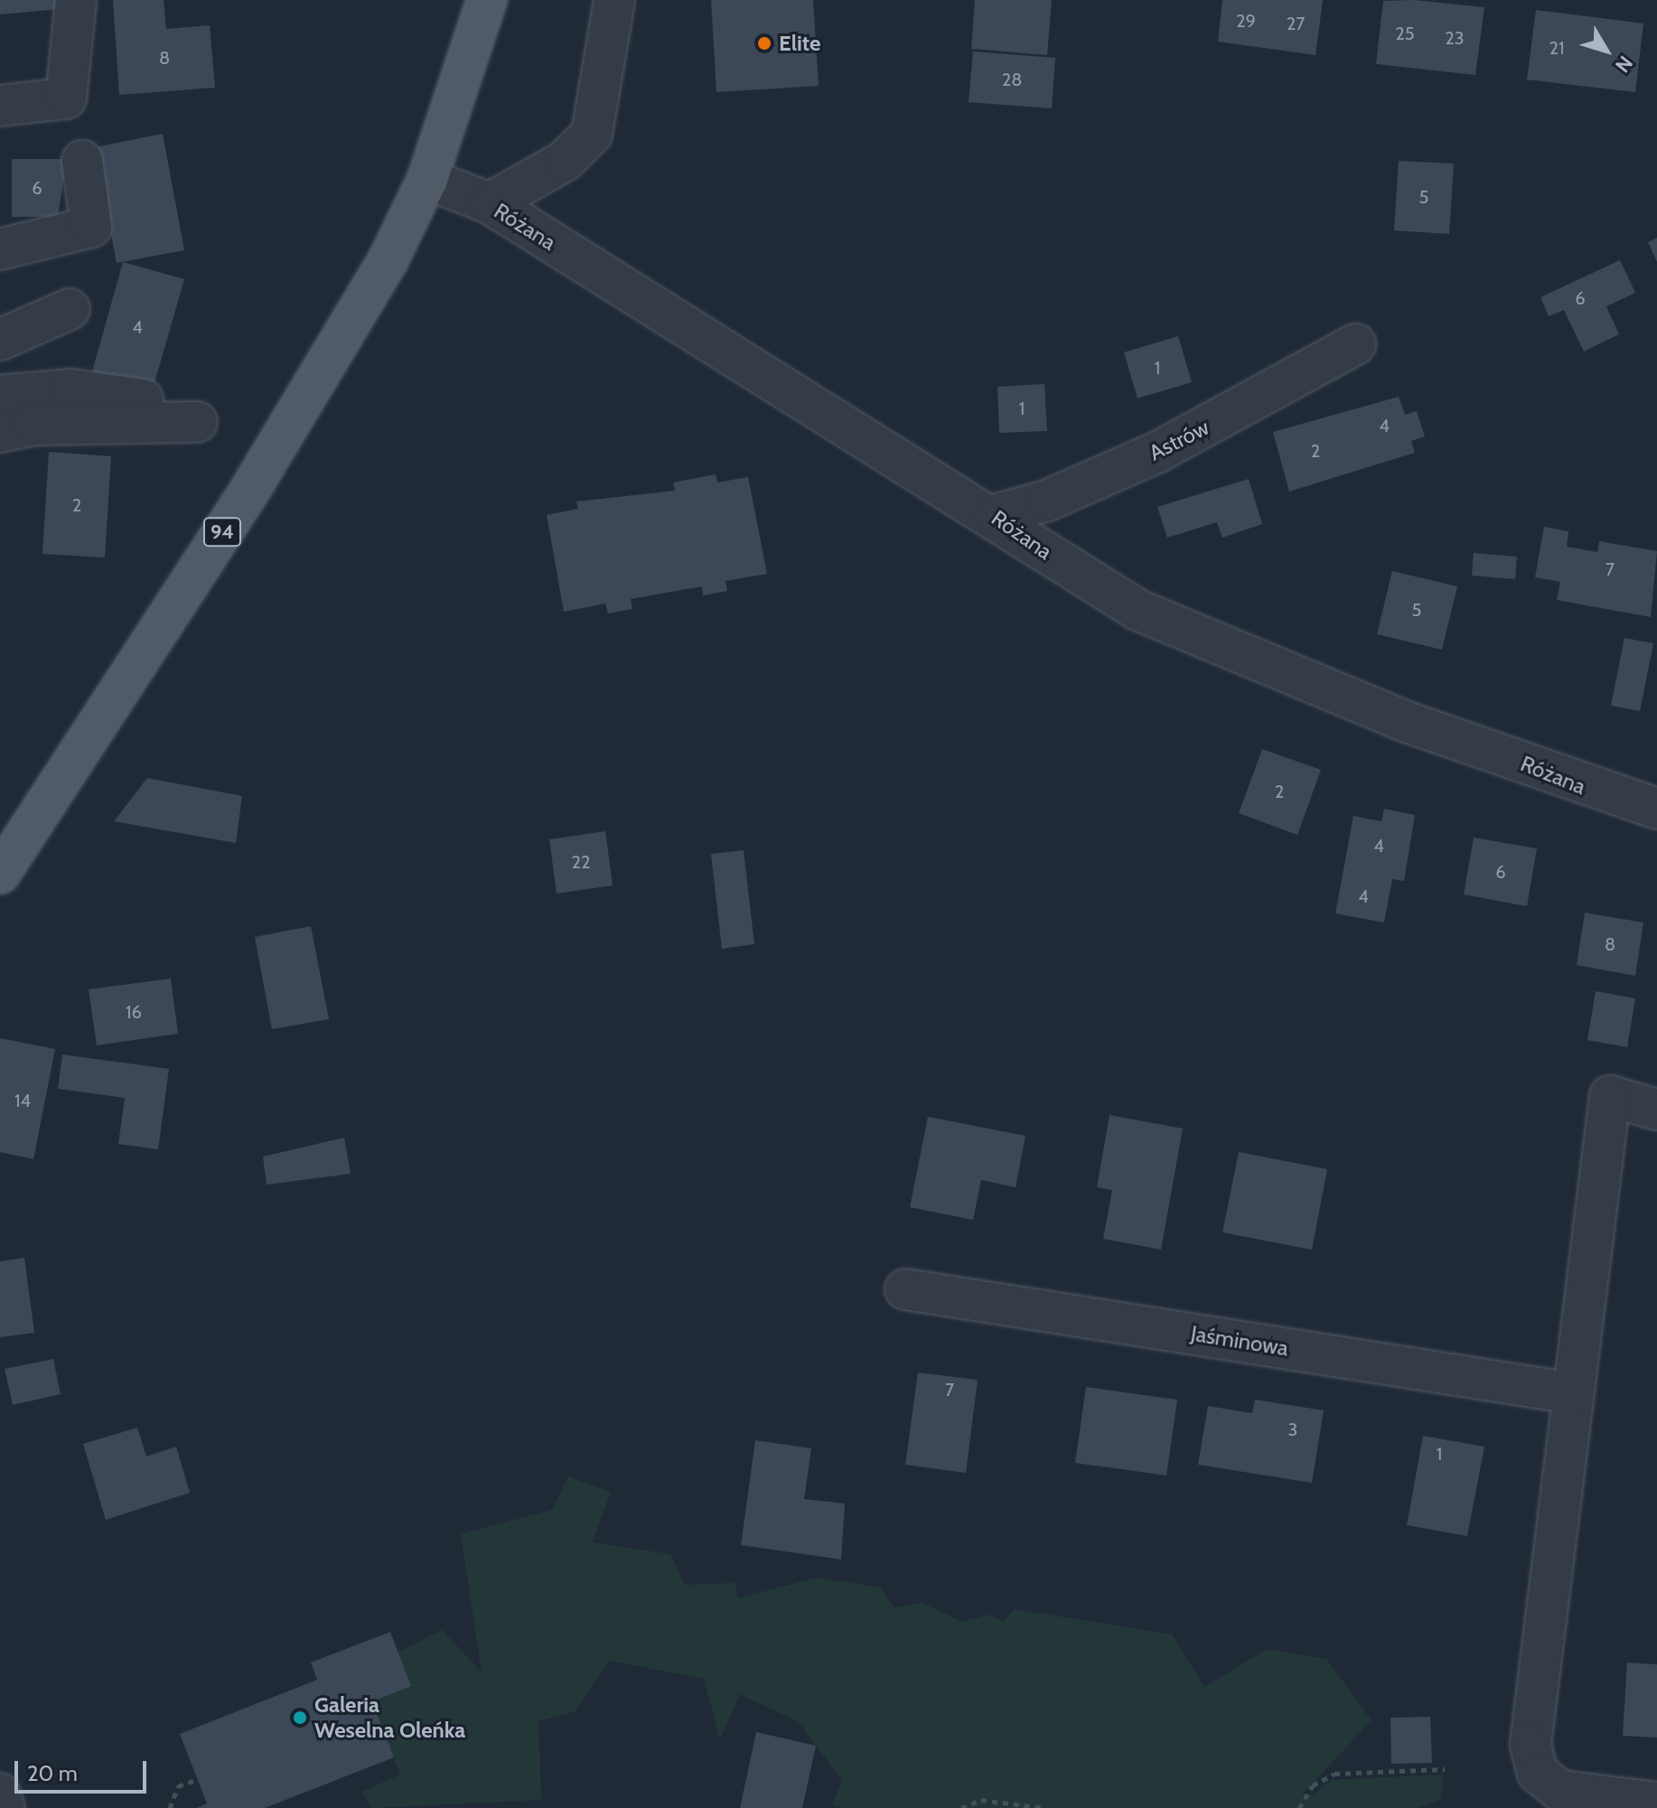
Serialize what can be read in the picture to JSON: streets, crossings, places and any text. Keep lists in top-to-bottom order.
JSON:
{
  "streets": {
    "main road": ["94"],
    "street": ["Różana", "Astrów", "Jaśminowa"]
  },
  "crossings": [
    ["Różana", "Astrów"],
    ["Różana", "94"]
  ],
  "places": ["Elite", "Galeria Weselna Oleńka"],
  "house_numbers": [
    "29",
    "27",
    "25",
    "23",
    "21",
    "8",
    "28",
    "6",
    "5",
    "6",
    "4",
    "1",
    "1",
    "4",
    "2",
    "2",
    "7",
    "5",
    "2",
    "4",
    "22",
    "6",
    "4",
    "8",
    "16",
    "14",
    "7",
    "3",
    "1"
  ],
  "scale_bar": "20 m",
  "north": "bottom right"
}
